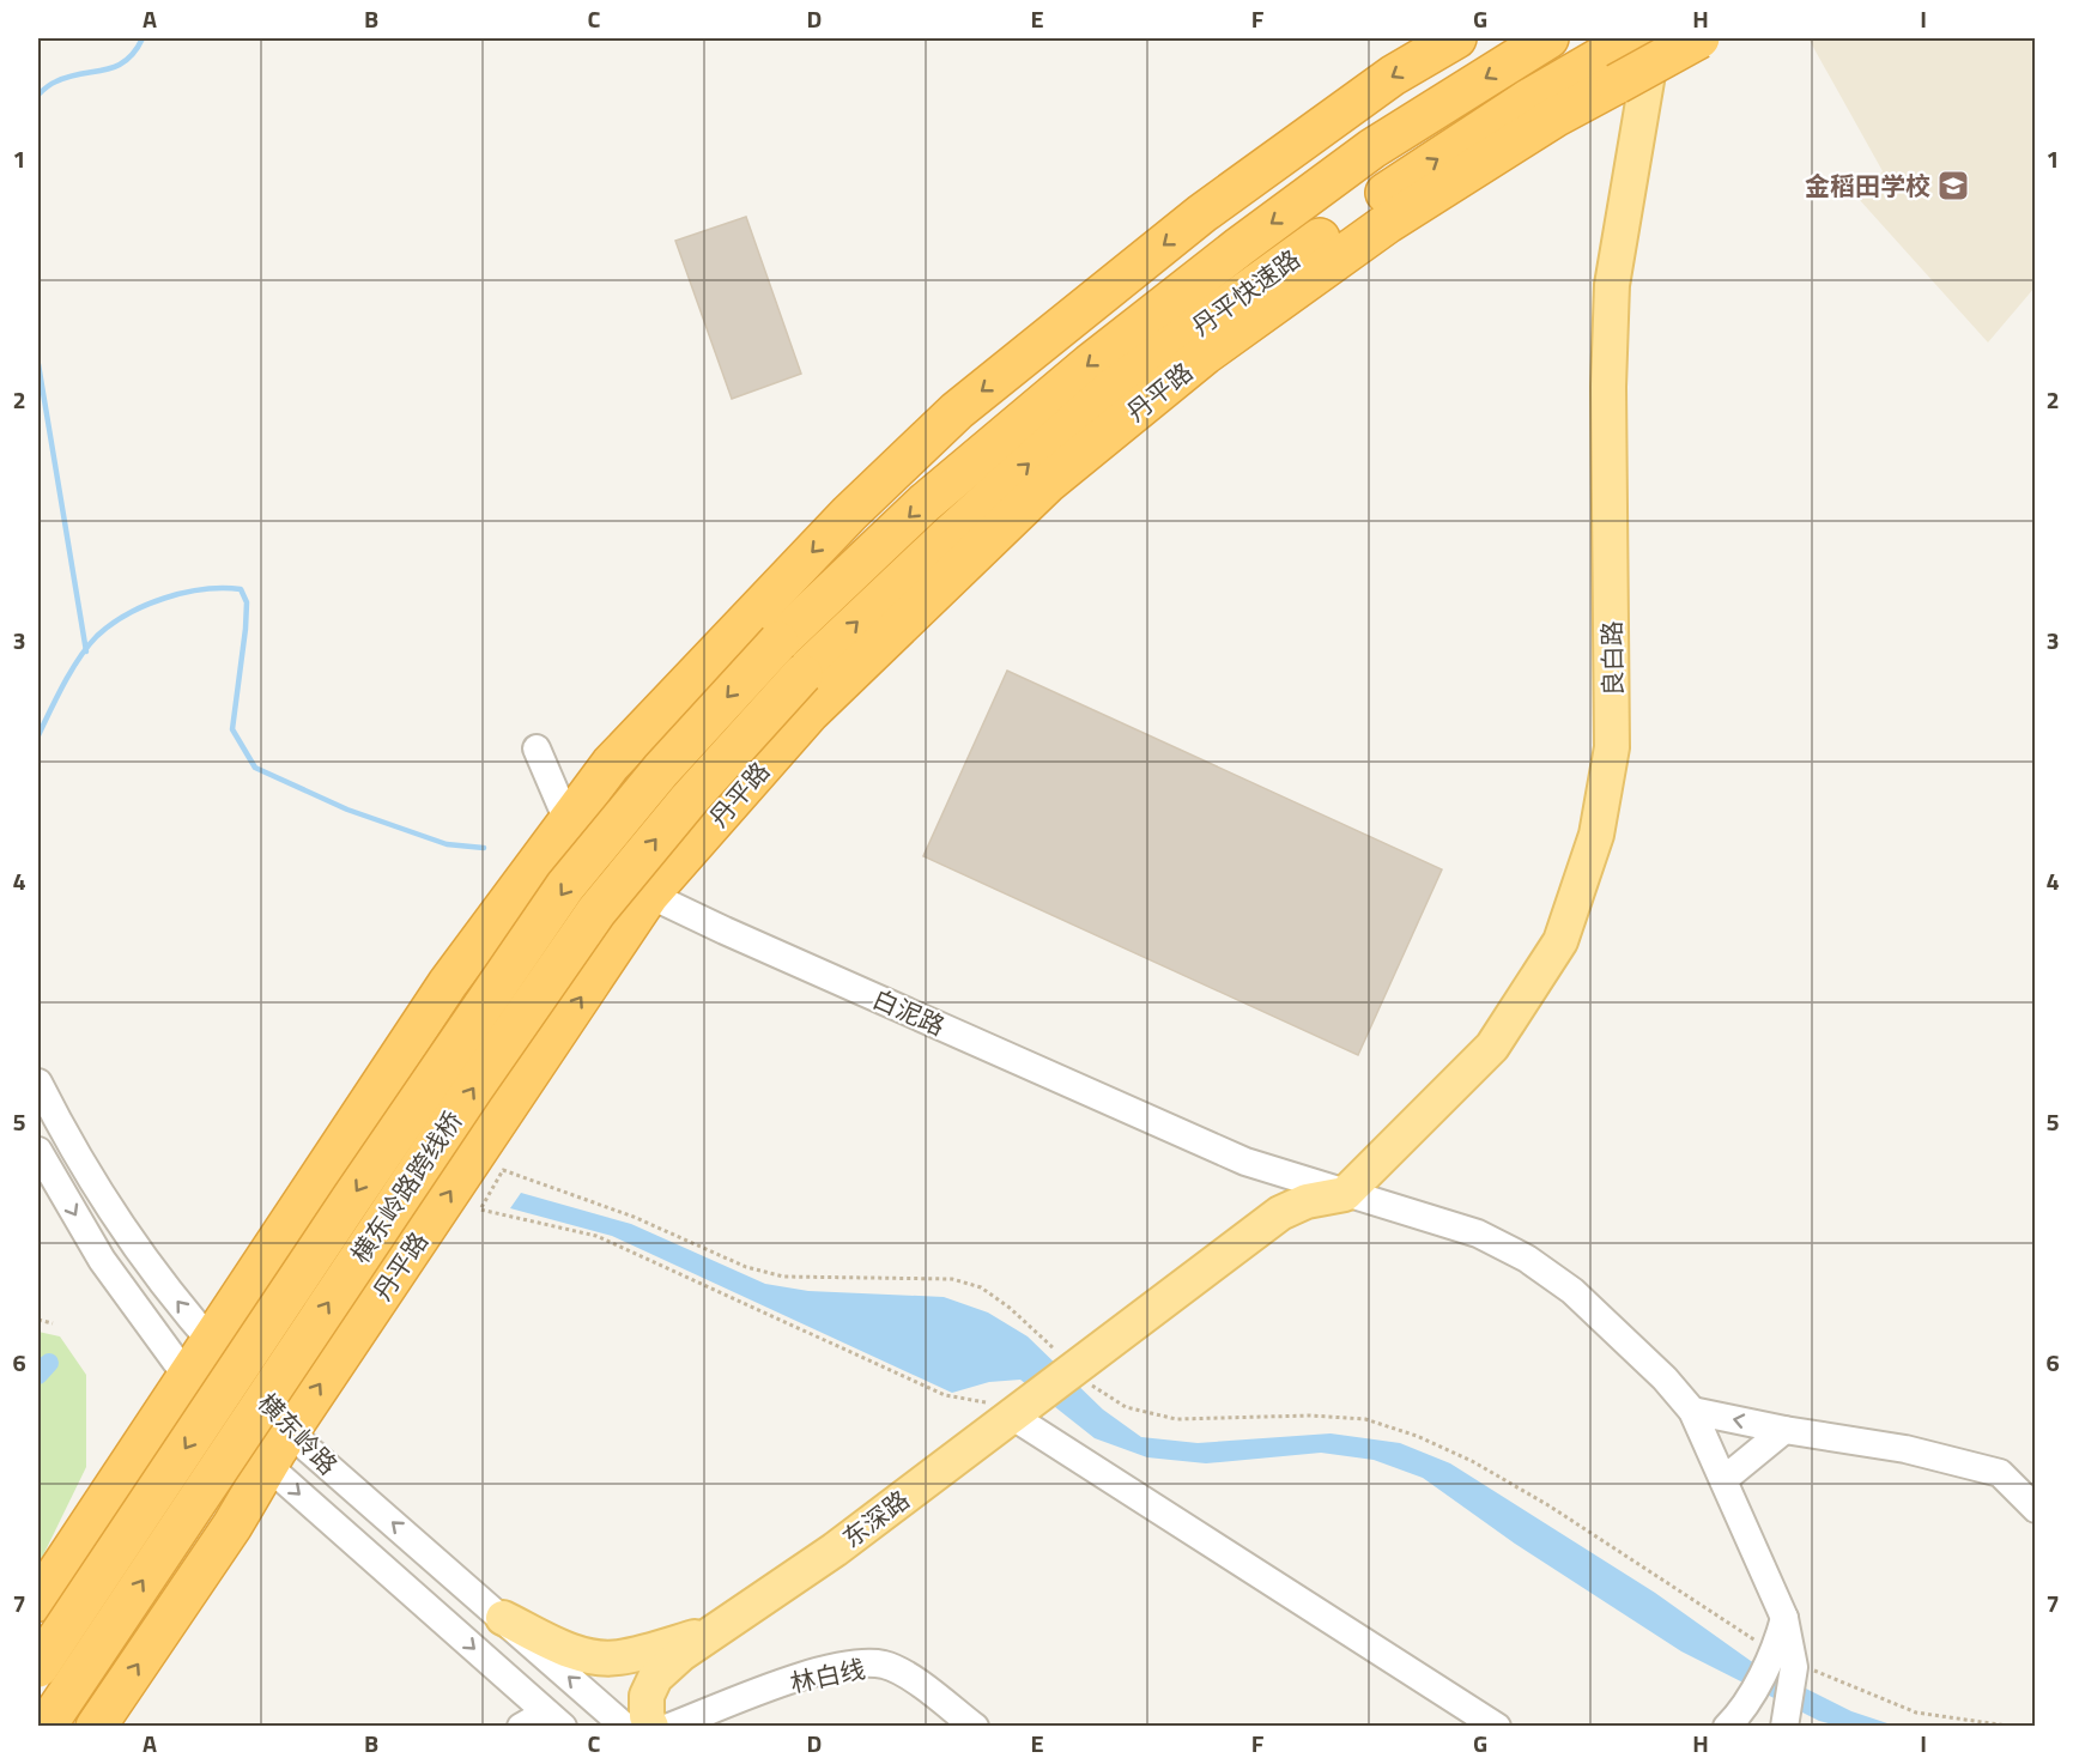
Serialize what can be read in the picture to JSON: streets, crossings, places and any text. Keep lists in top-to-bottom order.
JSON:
{
  "streets": {
    "highway": ["丹平快速路", "丹平路", "横东岭路跨线桥"],
    "main road": ["良白路", "东深路"],
    "street": ["白泥路", "横东岭路", "林白线"]
  },
  "crossings": [
    ["丹平快速路", "良白路"],
    ["丹平快速路", "横东岭路跨线桥"],
    ["丹平路", "白泥路"],
    ["丹平路", "横东岭路"],
    ["良白路", "白泥路"],
    ["横东岭路", "东深路"]
  ],
  "places": {
    "school or university": ["金稻田学校"]
  },
  "grid": {
    "columns": [
      "A",
      "B",
      "C",
      "D",
      "E",
      "F",
      "G",
      "H",
      "I"
    ],
    "rows": [
      "1",
      "2",
      "3",
      "4",
      "5",
      "6",
      "7"
    ]
  }
}
